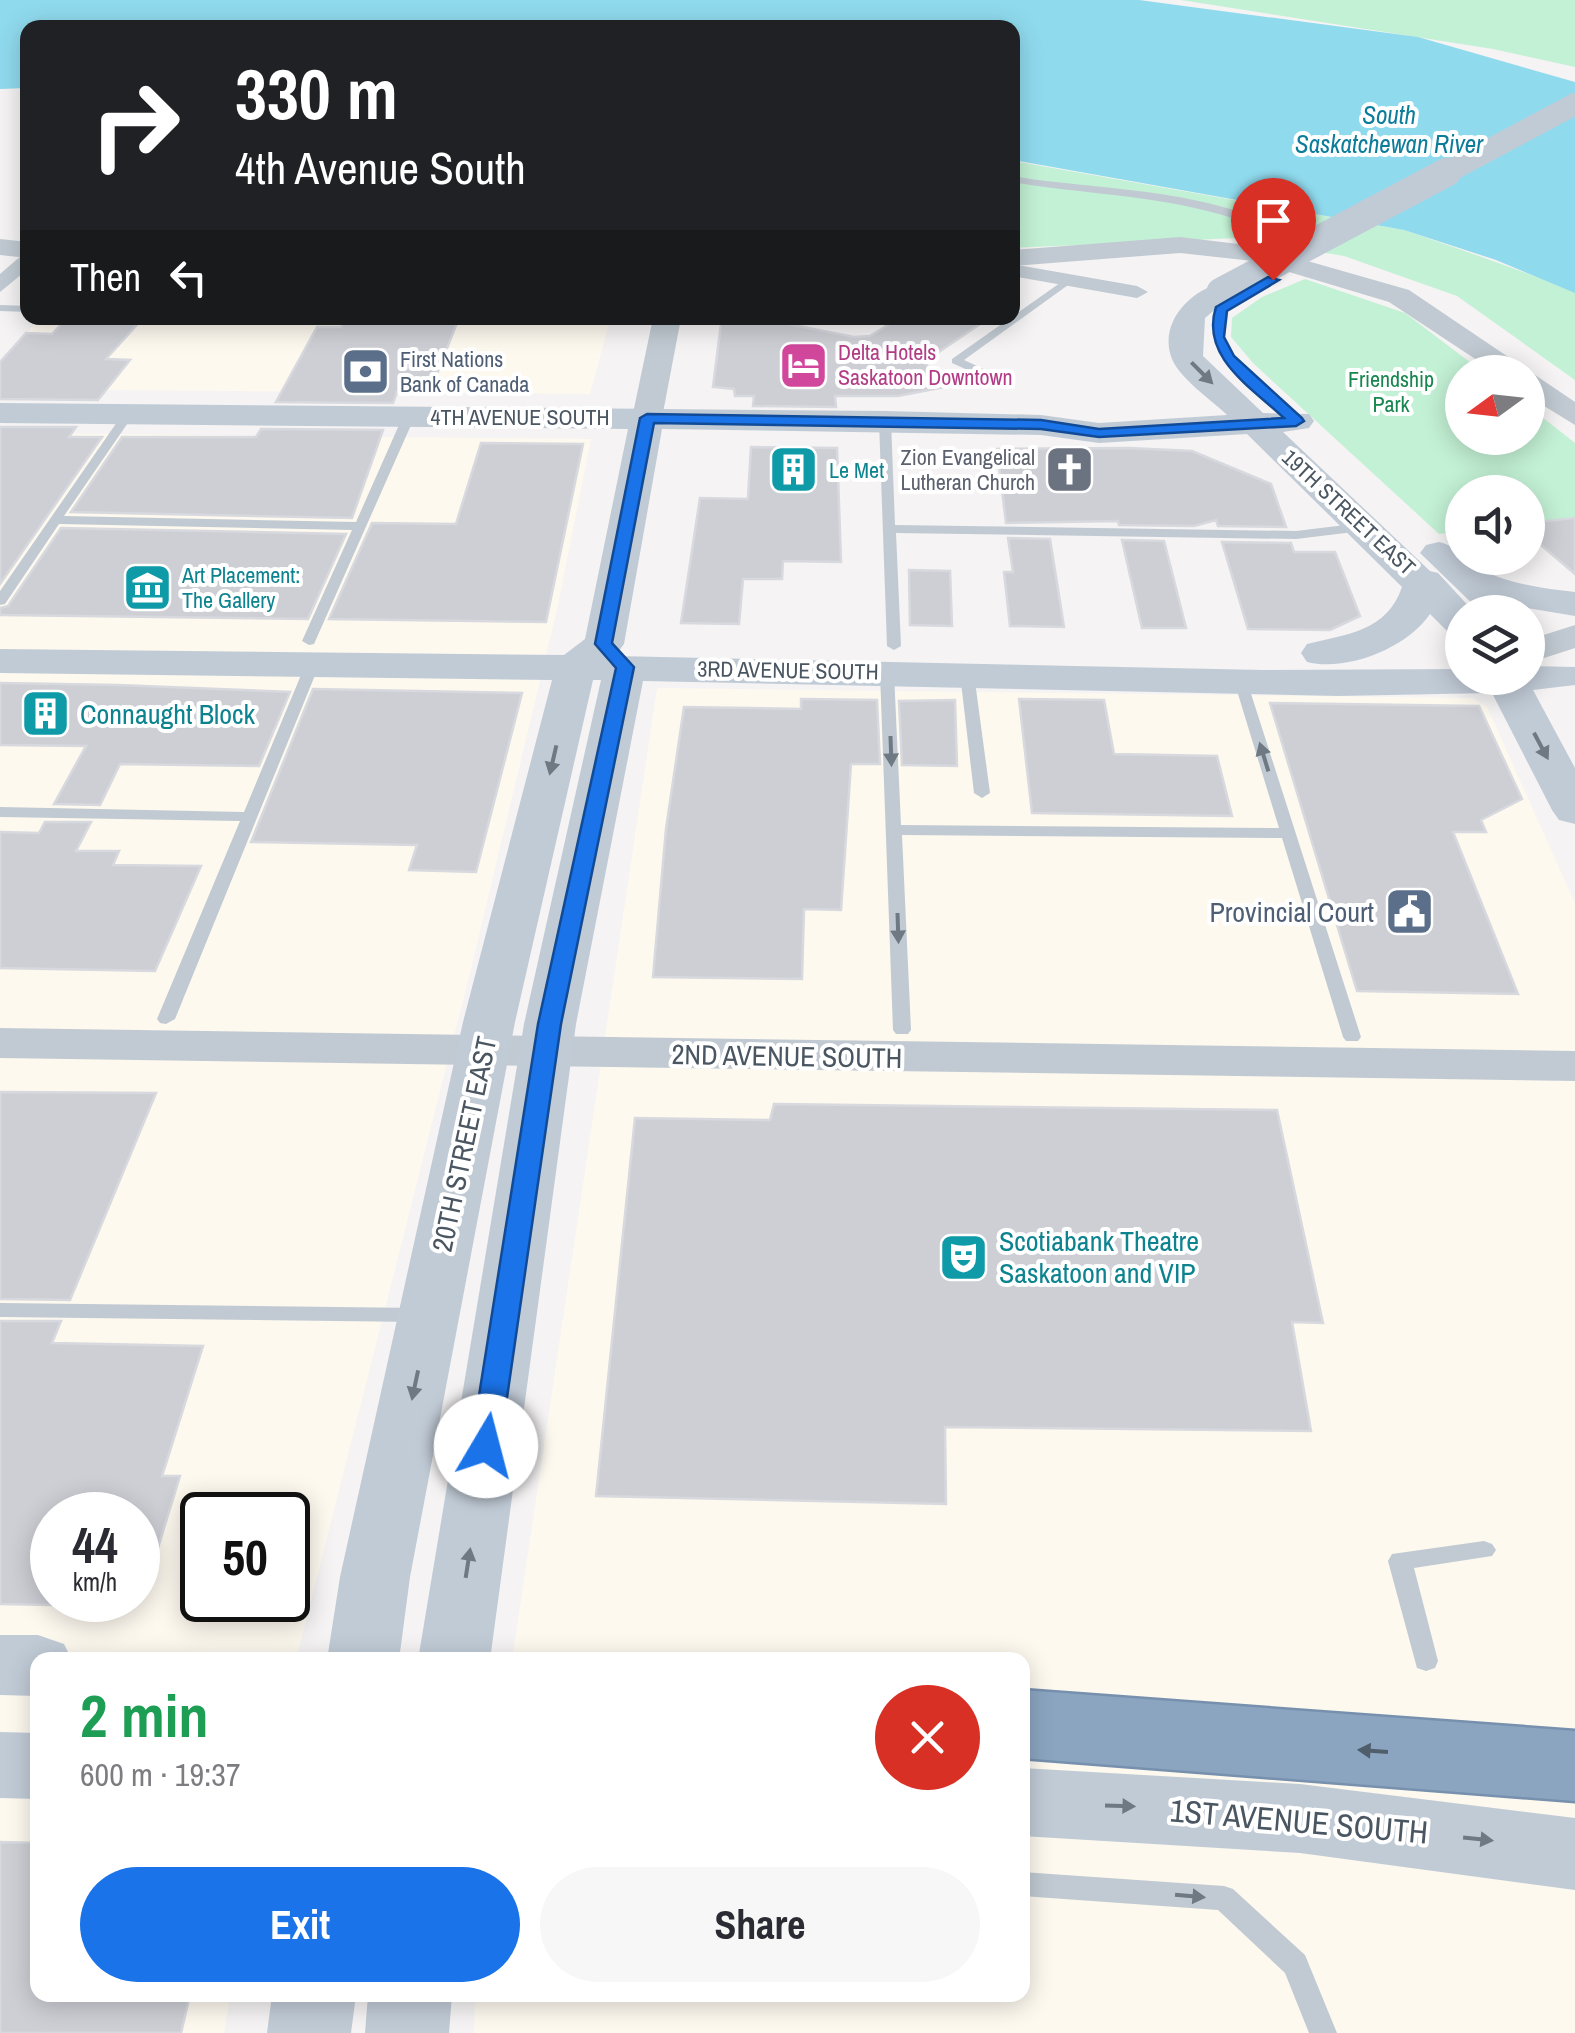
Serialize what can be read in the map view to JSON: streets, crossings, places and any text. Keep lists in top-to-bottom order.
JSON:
{
  "streets": {
    "main road": [
      "4TH AVENUE SOUTH",
      "19TH STREET EAST",
      "3RD AVENUE SOUTH",
      "20TH STREET EAST",
      "1ST AVENUE SOUTH"
    ],
    "street": ["2ND AVENUE SOUTH"]
  },
  "crossings": [
    ["4TH AVENUE SOUTH", "19TH STREET EAST"],
    ["4TH AVENUE SOUTH", "20TH STREET EAST"],
    ["3RD AVENUE SOUTH", "20TH STREET EAST"],
    ["2ND AVENUE SOUTH", "20TH STREET EAST"]
  ],
  "one_way": ["1ST AVENUE SOUTH"],
  "water": ["South Saskatchewan River"],
  "parks": ["Friendship Park"],
  "places": {
    "hotel": ["Delta Hotels Saskatoon Downtown"],
    "bank": ["First Nations Bank of Canada"],
    "building": ["Le Met", "Connaught Block"],
    "church": ["Zion Evangelical Lutheran Church"],
    "museum": ["Art Placement: The Gallery"],
    "public building": ["Provincial Court"],
    "theatre": ["Scotiabank Theatre Saskatoon and VIP"]
  },
  "north": "left",
  "page": {
    "turn": ["330 m", "4th Avenue South"],
    "then": "Then",
    "speed": "44 km/h",
    "limit": "50",
    "heading": ["2 min", "600 m · 19:37"],
    "buttons": ["Exit", "Share"]
  }
}
